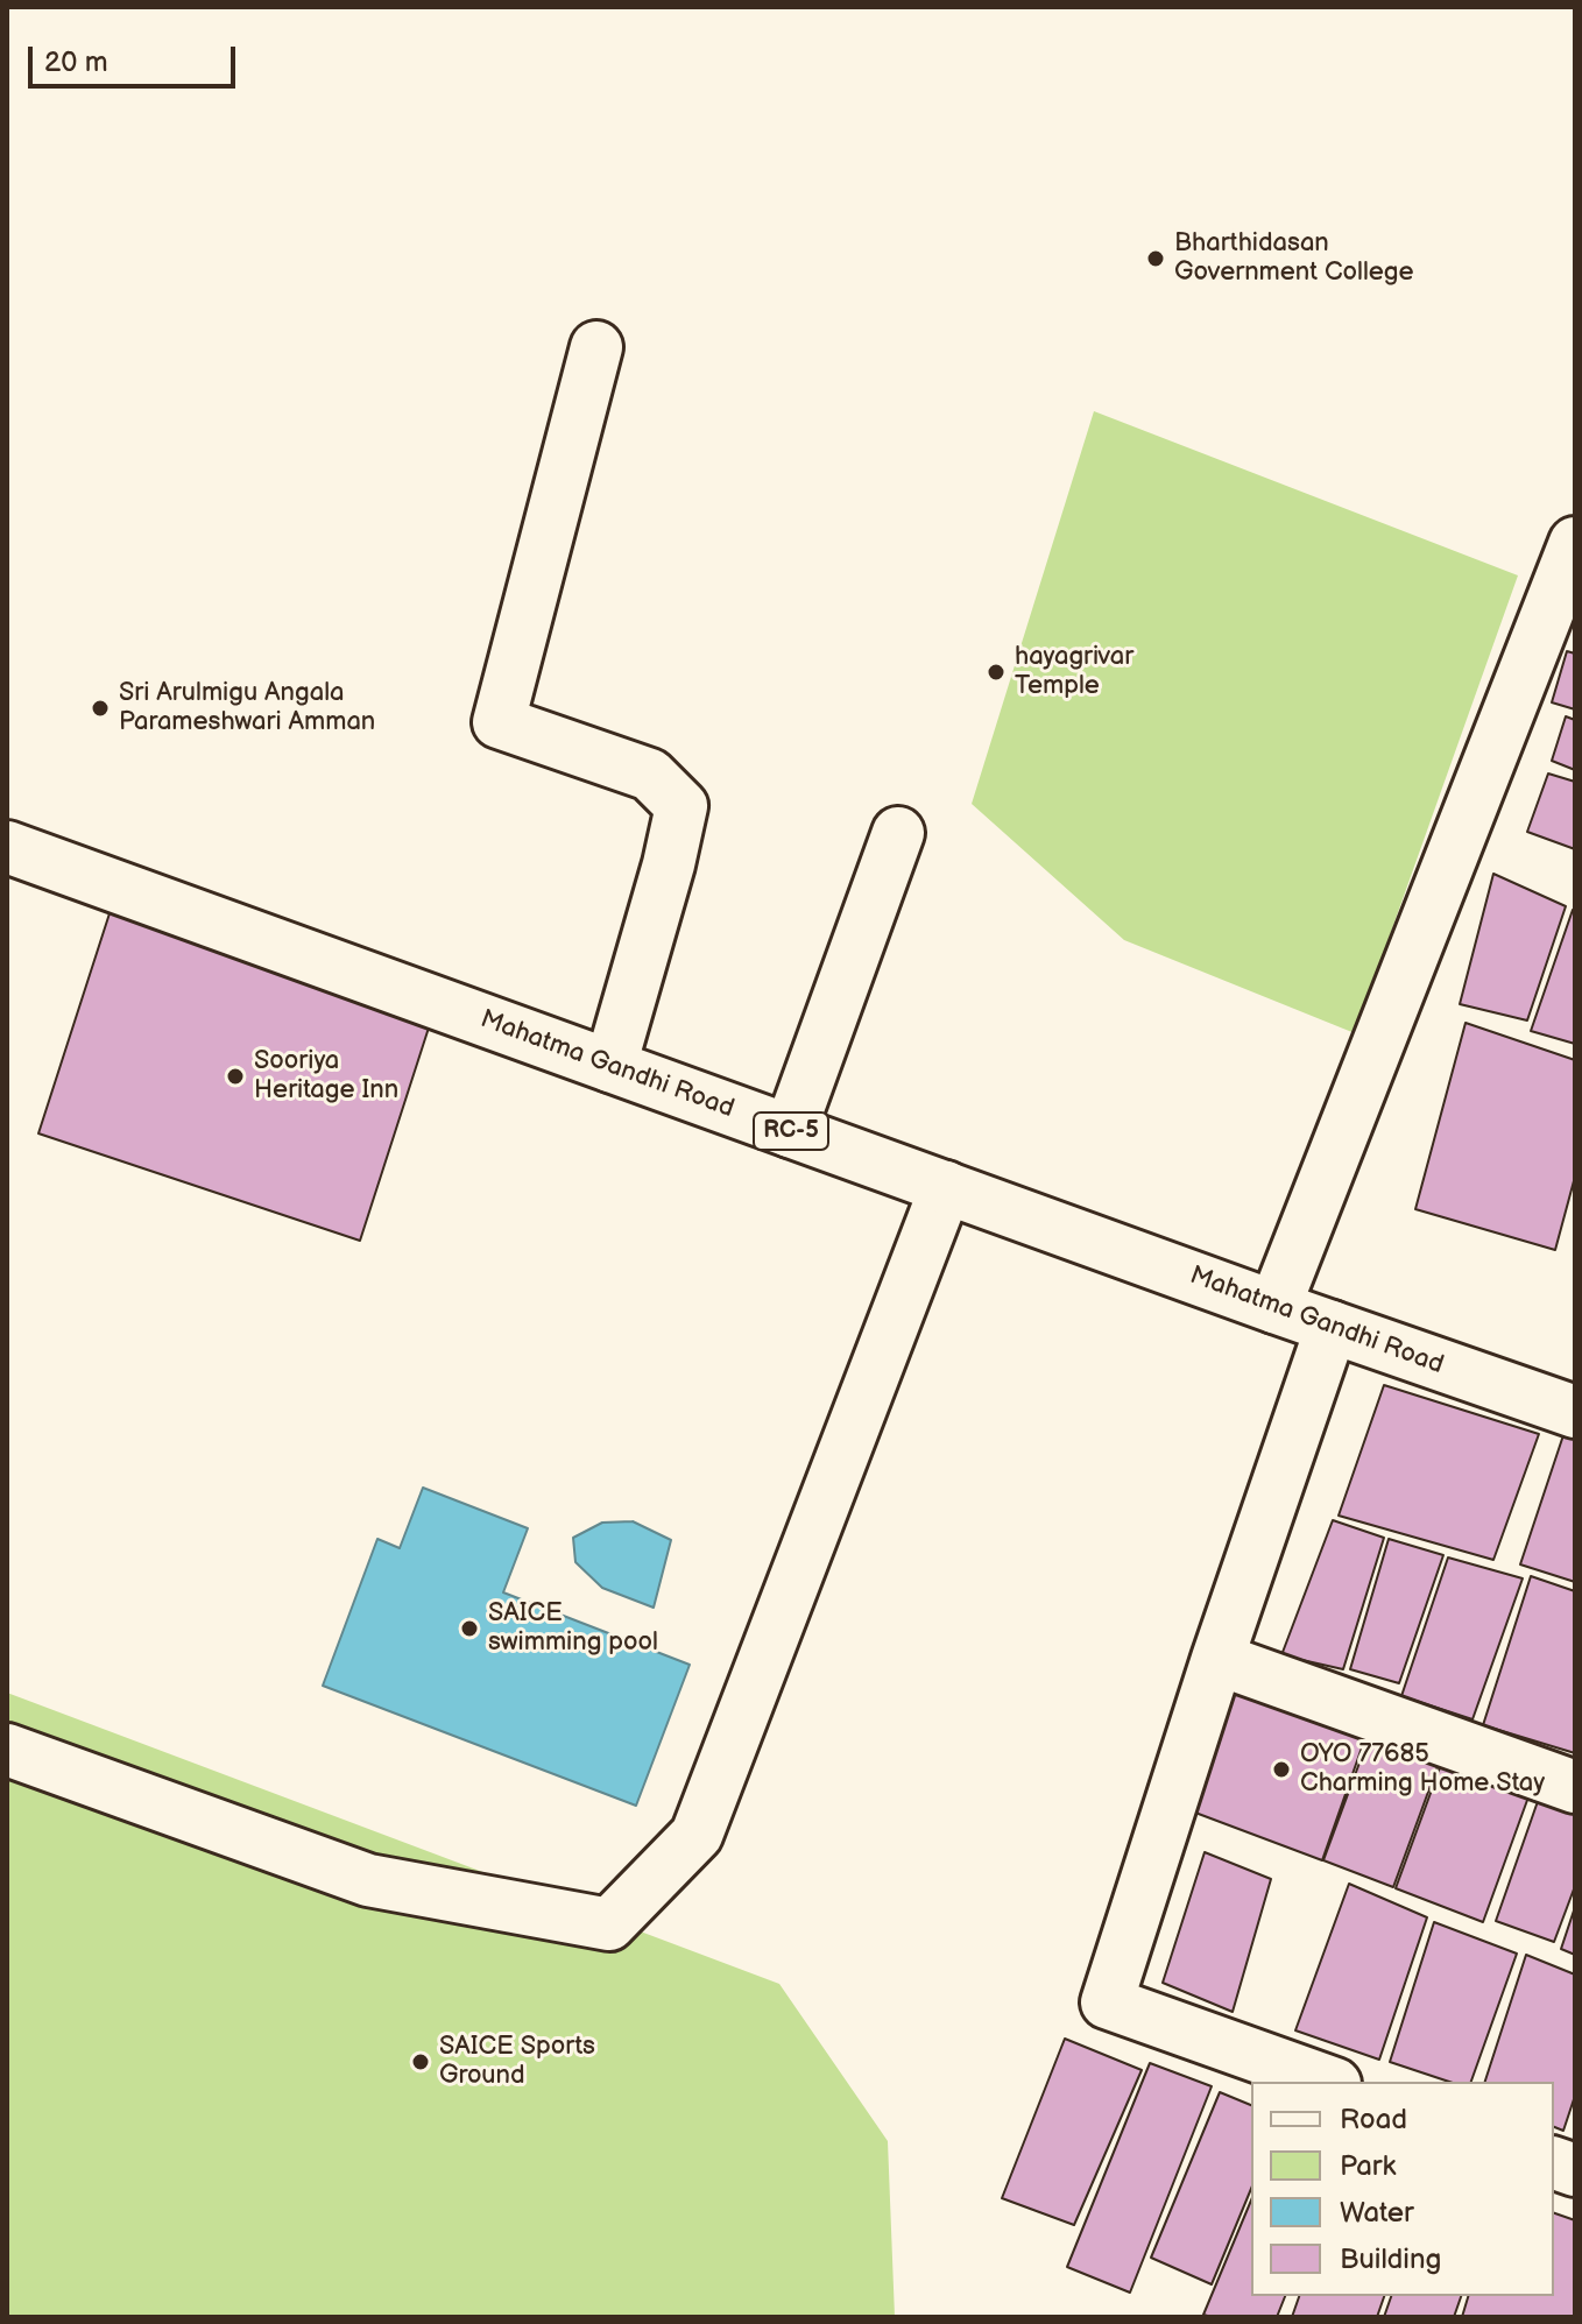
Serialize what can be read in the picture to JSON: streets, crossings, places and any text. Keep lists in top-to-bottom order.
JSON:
{
  "streets": {
    "street": ["Mahatma Gandhi Road", "RC-5"]
  },
  "places": [
    "Bharthidasan Government College",
    "hayagrivar Temple",
    "Sri Arulmigu Angala Parameshwari Amman",
    "Sooriya Heritage Inn",
    "SAICE swimming pool",
    "OYO 77685 Charming Home Stay",
    "SAICE Sports Ground"
  ],
  "legend": [
    "Road",
    "Park",
    "Water",
    "Building"
  ],
  "scale_bar": "20 m"
}
